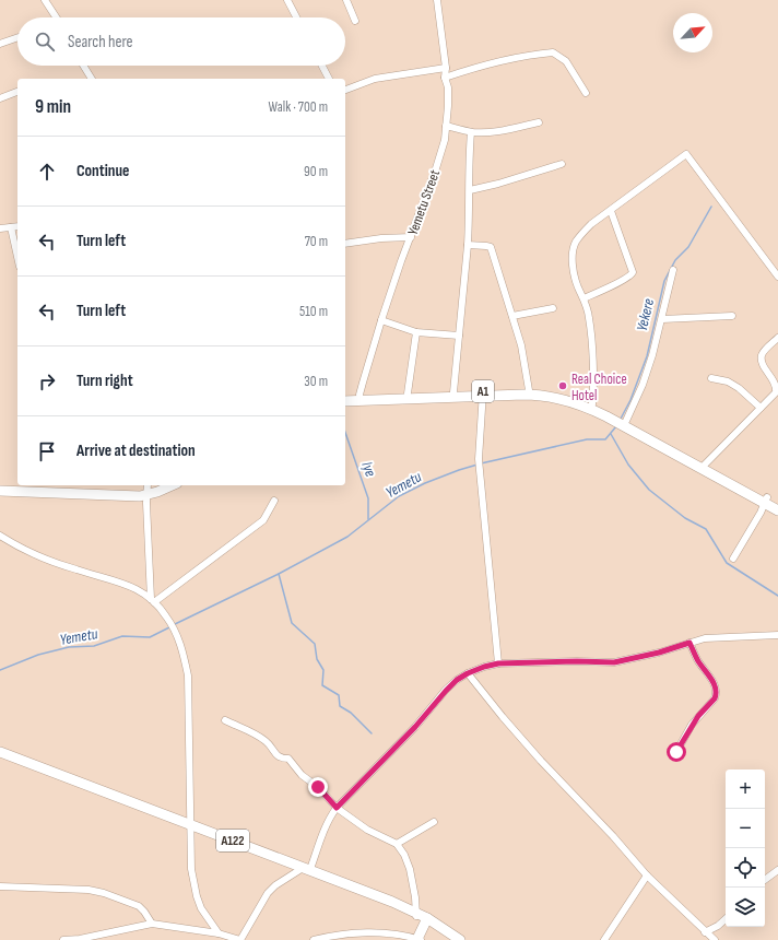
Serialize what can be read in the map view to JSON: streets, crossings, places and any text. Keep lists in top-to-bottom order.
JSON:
{
  "streets": {
    "highway": ["A1", "A122"],
    "street": ["Yemetu Street"]
  },
  "crossings": [
    ["Yemetu Street", "A1"]
  ],
  "water": ["Yekere", "Iye", "Yemetu"],
  "places": ["Real Choice Hotel"],
  "north": "top right",
  "page": {
    "search": "Search here",
    "heading": ["9 min", "Walk · 700 m"],
    "list": [
      ["Continue", "90 m"],
      ["Turn left", "70 m"],
      ["Turn left", "510 m"],
      ["Turn right", "30 m"],
      "Arrive at destination"
    ],
    "map_buttons": ["+", "−"]
  }
}
